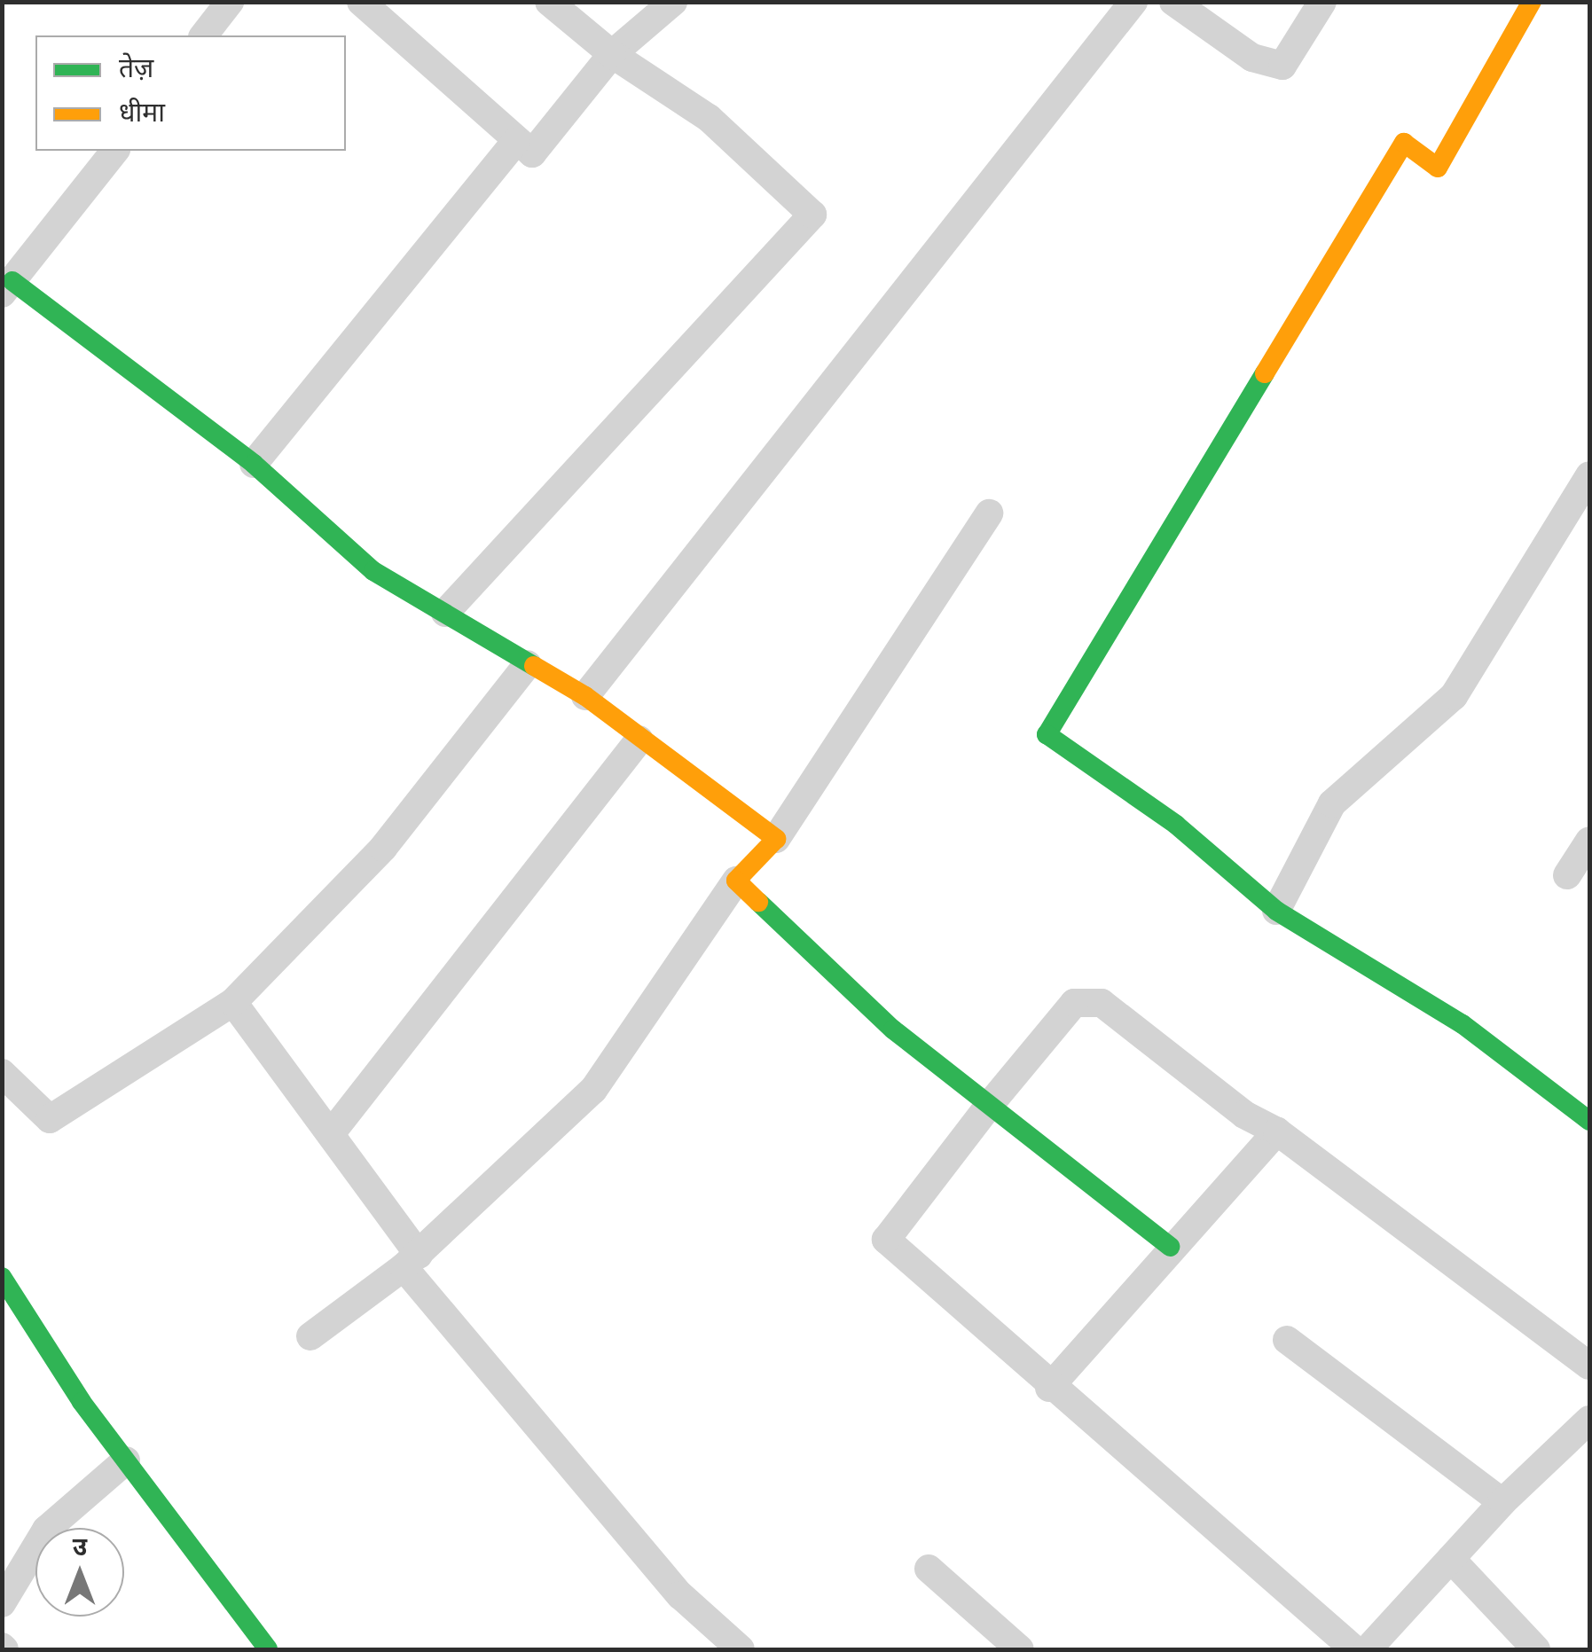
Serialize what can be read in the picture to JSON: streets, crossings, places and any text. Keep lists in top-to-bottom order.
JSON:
{
  "legend": ["तेज़", "धीमा"],
  "north": "top"
}
